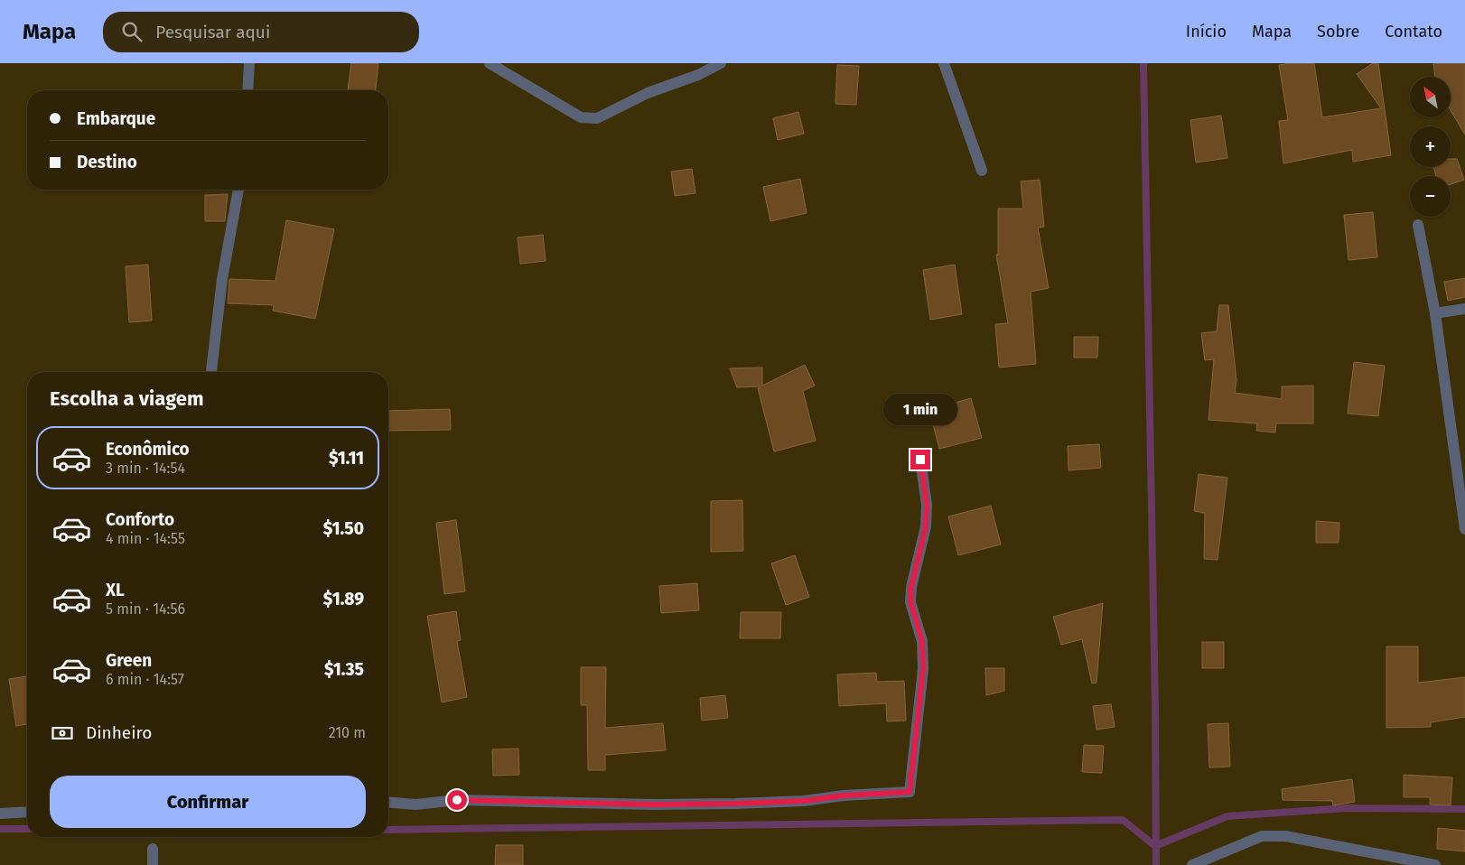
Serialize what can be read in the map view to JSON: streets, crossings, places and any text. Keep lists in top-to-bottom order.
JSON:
{
  "north": "top left",
  "page": {
    "header": "Mapa",
    "search": "Pesquisar aqui",
    "nav": [
      "Início",
      "Mapa",
      "Sobre",
      "Contato"
    ],
    "map_buttons": ["+", "−"],
    "banner": ["Embarque", "Destino"],
    "heading": "Escolha a viagem",
    "bubble": "1 min",
    "list": [
      {
        "name": "Econômico",
        "note": "3 min · 14:54",
        "value": "$1.11"
      },
      {
        "name": "Conforto",
        "note": "4 min · 14:55",
        "value": "$1.50"
      },
      {
        "name": "XL",
        "note": "5 min · 14:56",
        "value": "$1.89"
      },
      {
        "name": "Green",
        "note": "6 min · 14:57",
        "value": "$1.35"
      }
    ],
    "pay": ["Dinheiro", "210 m"],
    "buttons": "Confirmar"
  }
}
